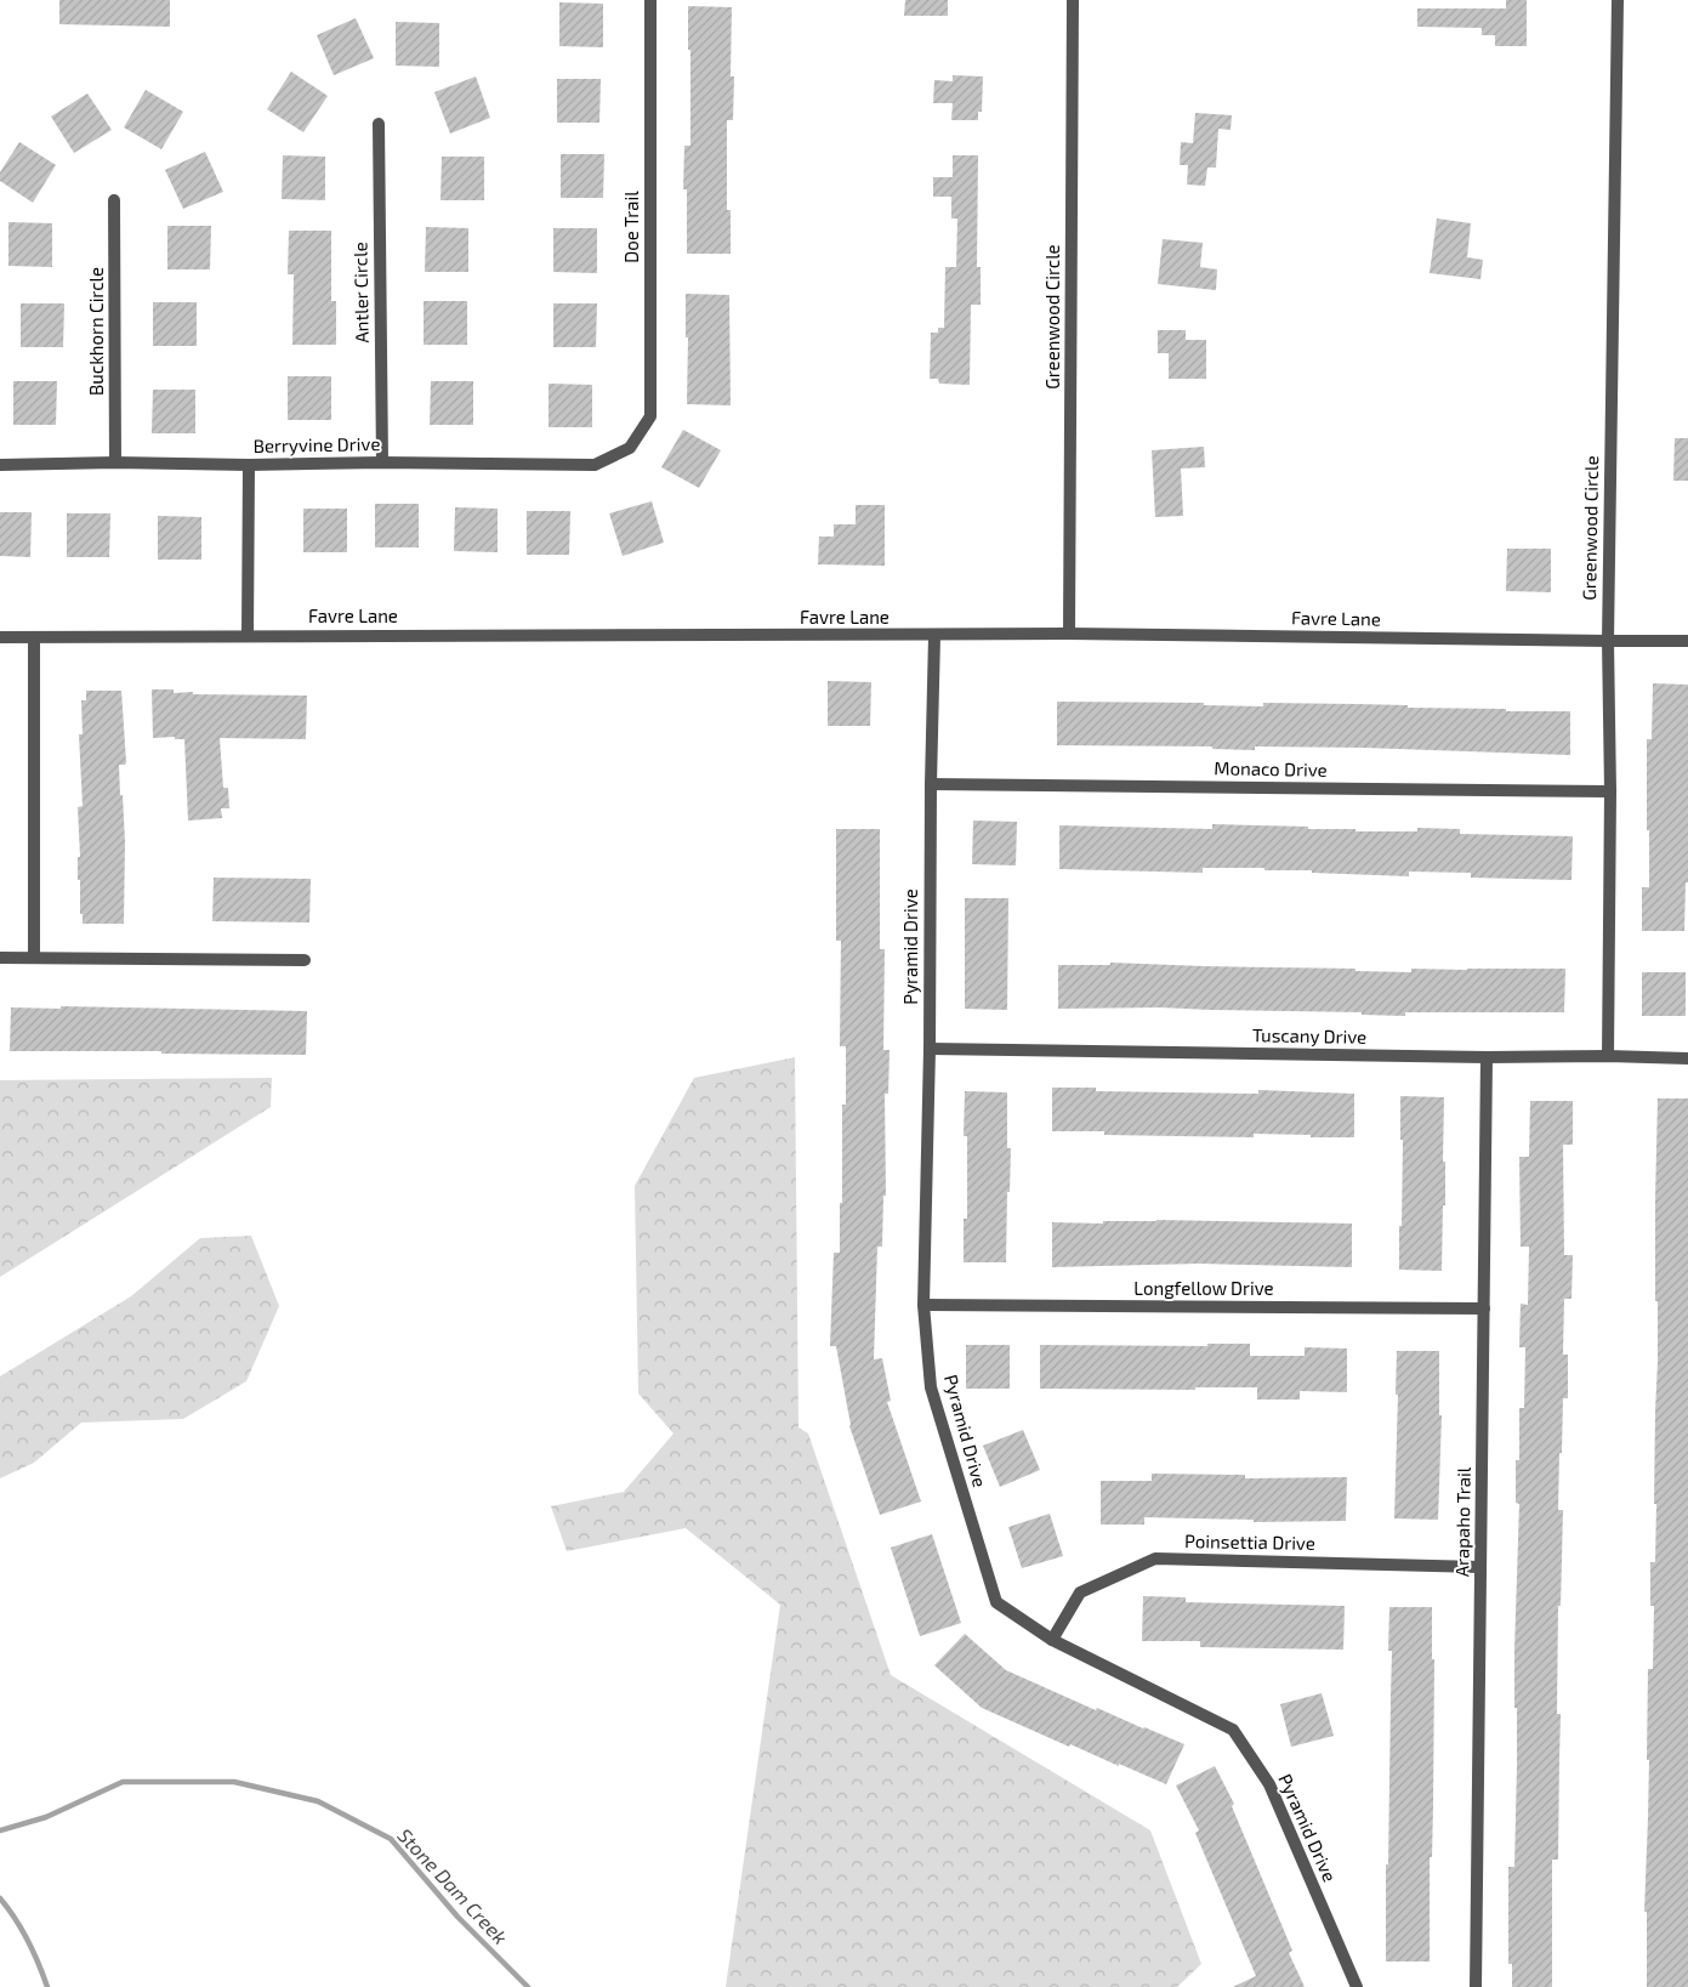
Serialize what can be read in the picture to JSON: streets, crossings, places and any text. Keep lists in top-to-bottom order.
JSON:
{
  "streets": {
    "street": [
      "Doe Trail",
      "Antler Circle",
      "Greenwood Circle",
      "Buckhorn Circle",
      "Berryvine Drive",
      "Favre Lane",
      "Monaco Drive",
      "Pyramid Drive",
      "Tuscany Drive",
      "Longfellow Drive",
      "Arapaho Trail",
      "Poinsettia Drive"
    ]
  },
  "crossings": [
    ["Doe Trail", "Berryvine Drive"],
    ["Antler Circle", "Berryvine Drive"],
    ["Greenwood Circle", "Favre Lane"],
    ["Greenwood Circle", "Monaco Drive"],
    ["Greenwood Circle", "Tuscany Drive"],
    ["Buckhorn Circle", "Berryvine Drive"],
    ["Favre Lane", "Pyramid Drive"],
    ["Monaco Drive", "Pyramid Drive"],
    ["Pyramid Drive", "Tuscany Drive"],
    ["Pyramid Drive", "Longfellow Drive"],
    ["Pyramid Drive", "Poinsettia Drive"],
    ["Tuscany Drive", "Arapaho Trail"],
    ["Longfellow Drive", "Arapaho Trail"],
    ["Arapaho Trail", "Poinsettia Drive"]
  ],
  "water": ["Stone Dam Creek"]
}
